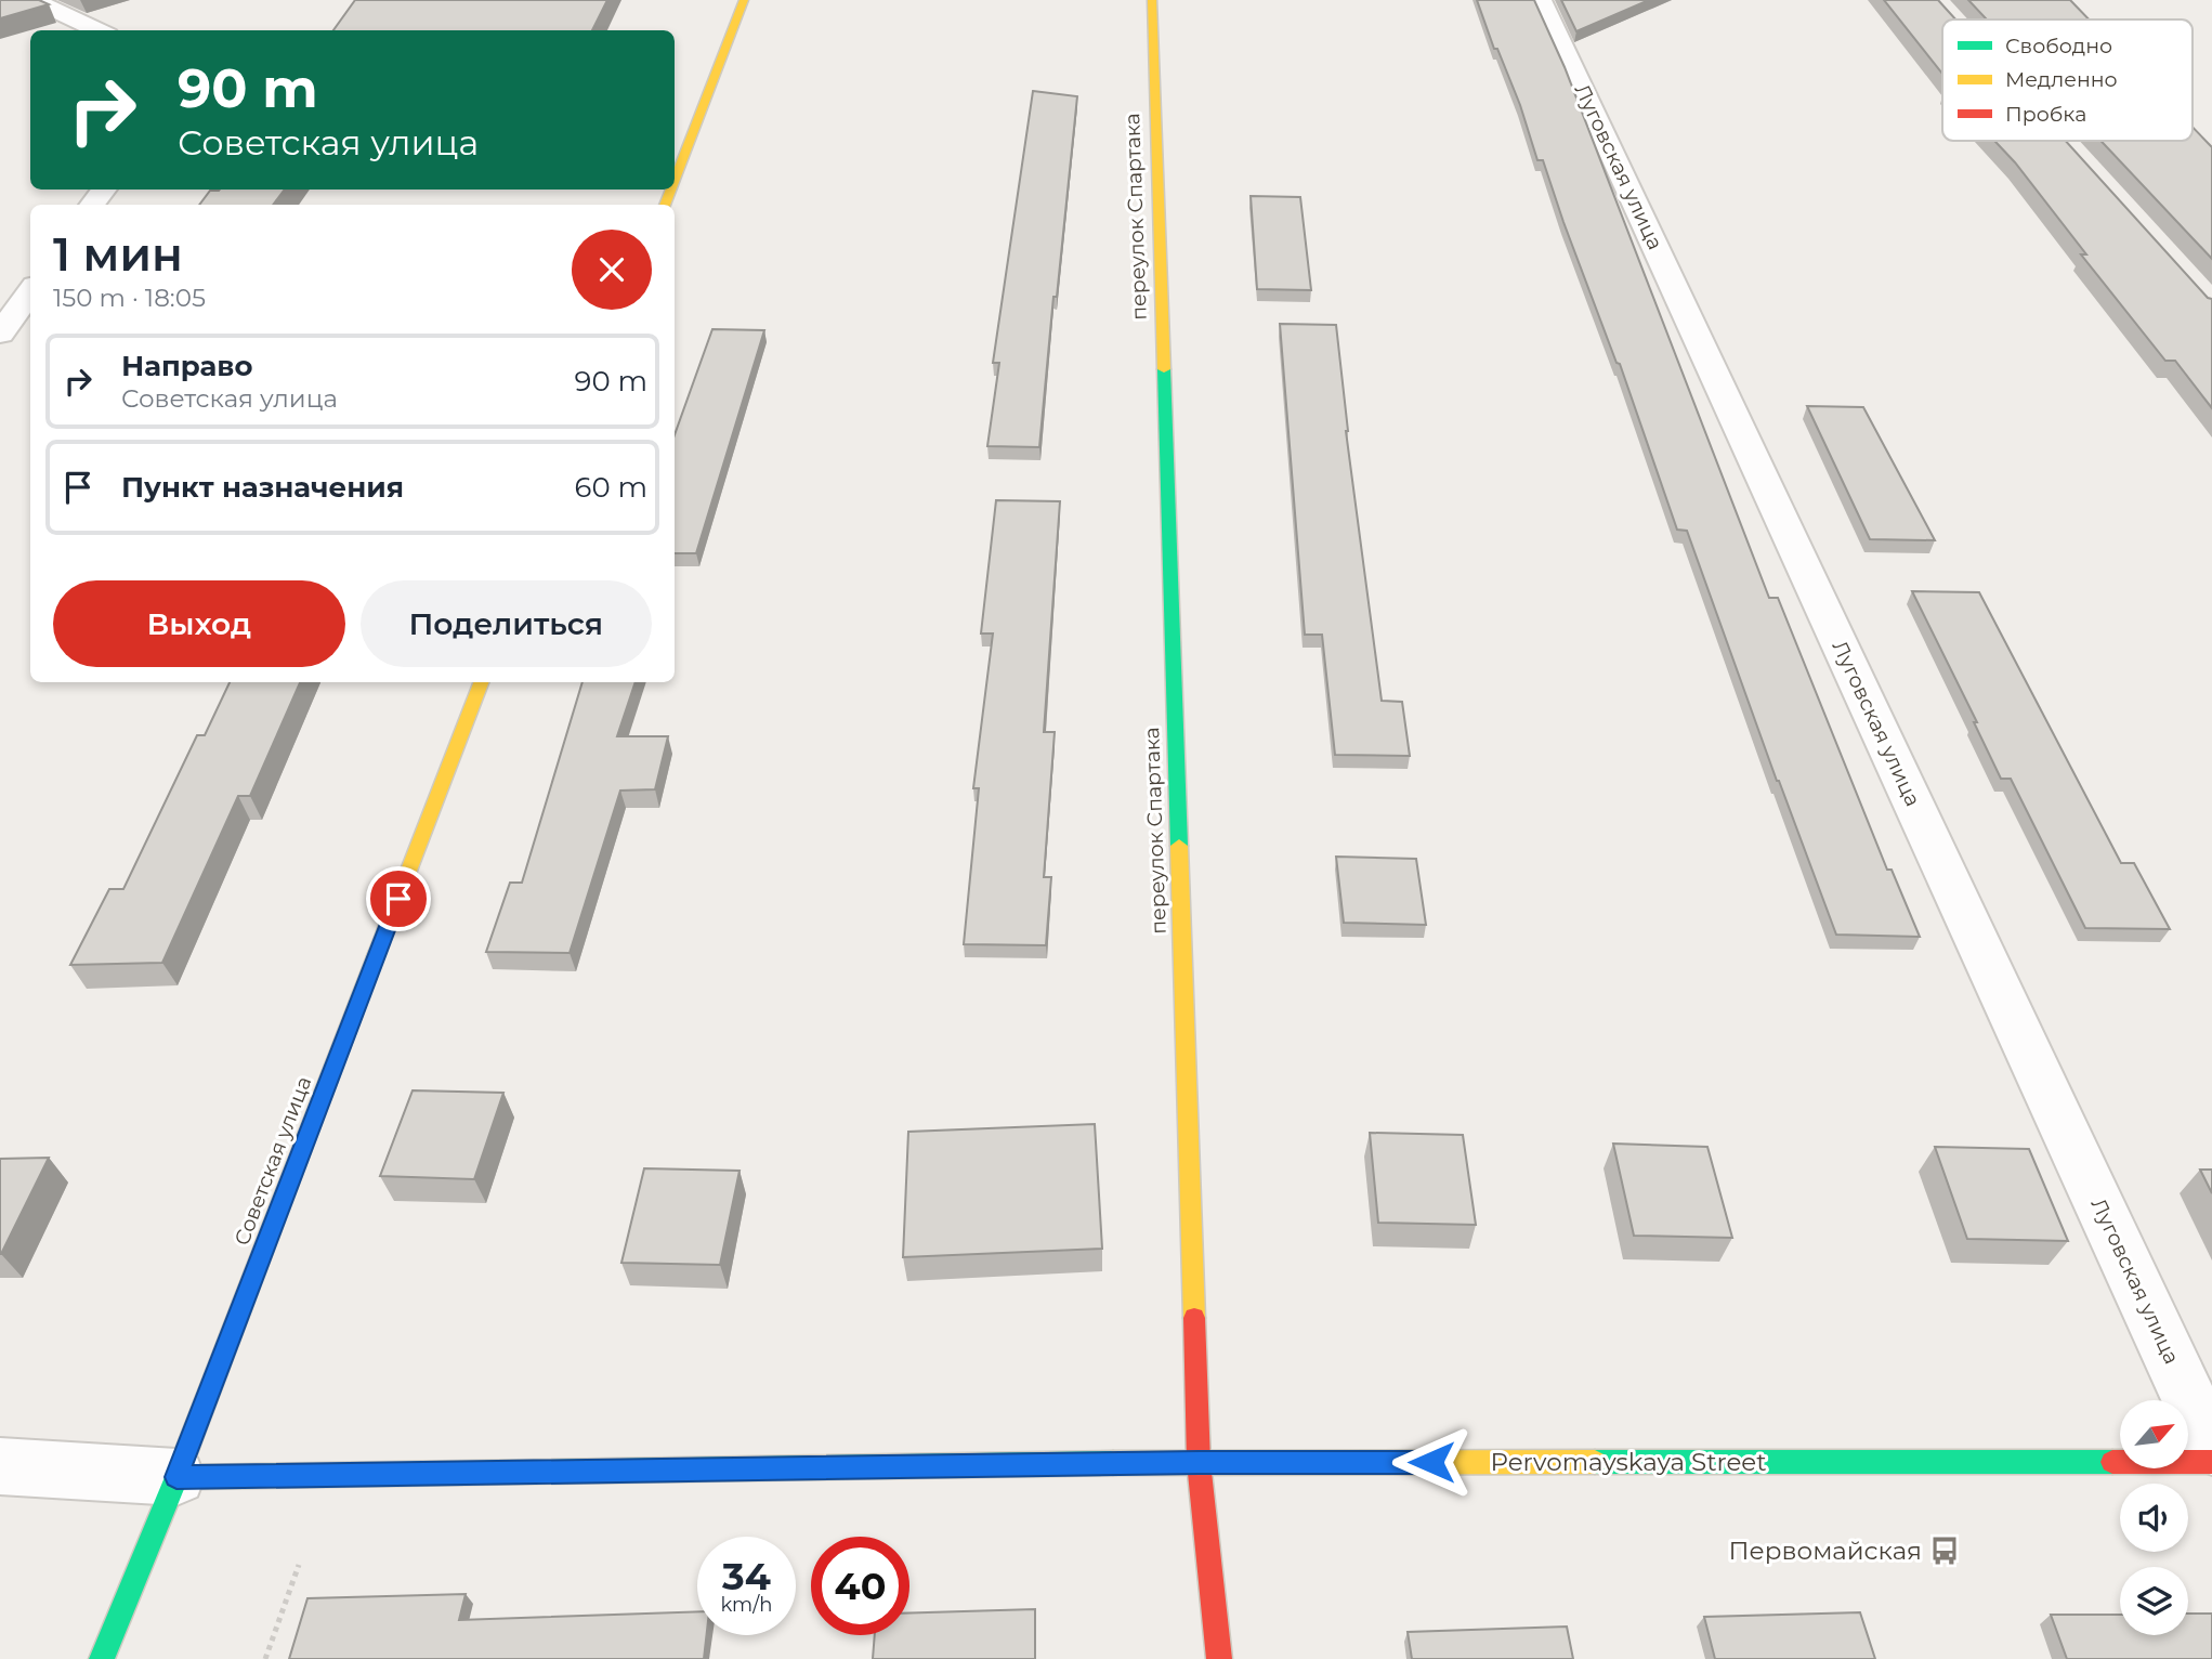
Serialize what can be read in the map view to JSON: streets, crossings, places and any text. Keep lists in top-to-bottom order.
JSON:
{
  "streets": {
    "street": [
      "Луговская улица",
      "переулок Спартака",
      "Советская улица",
      "Pervomayskaya Street"
    ]
  },
  "crossings": [
    ["переулок Спартака", "Pervomayskaya Street"],
    ["Советская улица", "Pervomayskaya Street"]
  ],
  "places": {
    "bus stop": ["Первомайская"]
  },
  "legend": ["Свободно", "Медленно", "Пробка"],
  "north": "top right",
  "page": {
    "turn": ["90 m", "Советская улица"],
    "heading": ["1 мин", "150 m · 18:05"],
    "list": [
      {
        "name": "Направо",
        "note": "Советская улица",
        "value": "90 m"
      },
      {
        "name": "Пункт назначения",
        "value": "60 m"
      }
    ],
    "buttons": ["Выход", "Поделиться"],
    "speed": "34 km/h",
    "limit": "40"
  }
}
